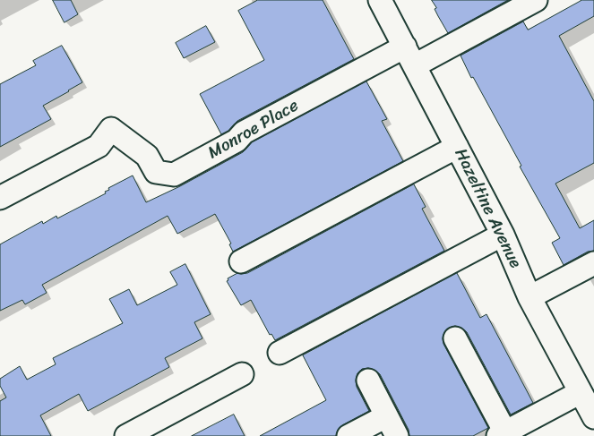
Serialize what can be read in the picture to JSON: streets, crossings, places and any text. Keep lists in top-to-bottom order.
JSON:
{
  "streets": {
    "street": ["Monroe Place", "Hazeltine Avenue"]
  },
  "crossings": [
    ["Monroe Place", "Hazeltine Avenue"]
  ]
}
